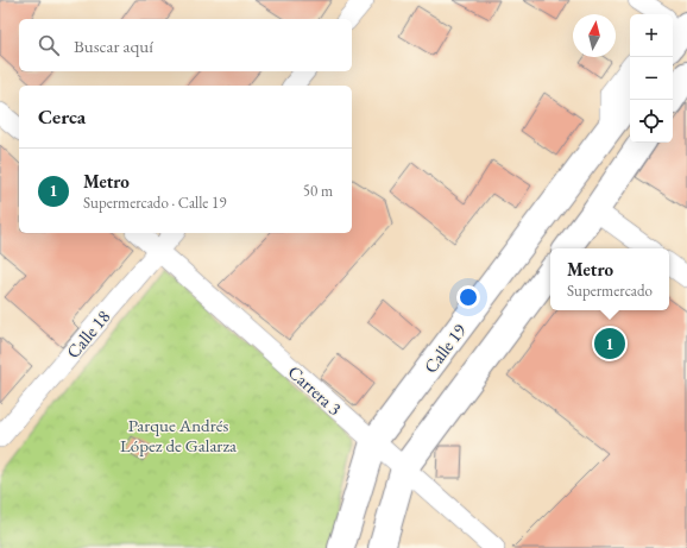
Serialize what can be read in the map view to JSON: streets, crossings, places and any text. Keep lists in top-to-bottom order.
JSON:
{
  "streets": {
    "main road": ["Calle 19"],
    "street": ["Calle 18", "Carrera 3"]
  },
  "crossings": [
    ["Calle 18", "Carrera 3"],
    ["Calle 19", "Carrera 3"]
  ],
  "parks": ["Parque Andrés López de Galarza"],
  "north": "top",
  "page": {
    "map_buttons": ["+", "−"],
    "search": "Buscar aquí",
    "heading": "Cerca",
    "list": [
      {
        "mark": "1",
        "name": "Metro",
        "note": "Supermercado · Calle 19",
        "value": "50 m"
      }
    ],
    "popup": ["Metro", "Supermercado"],
    "pins": "1"
  }
}
